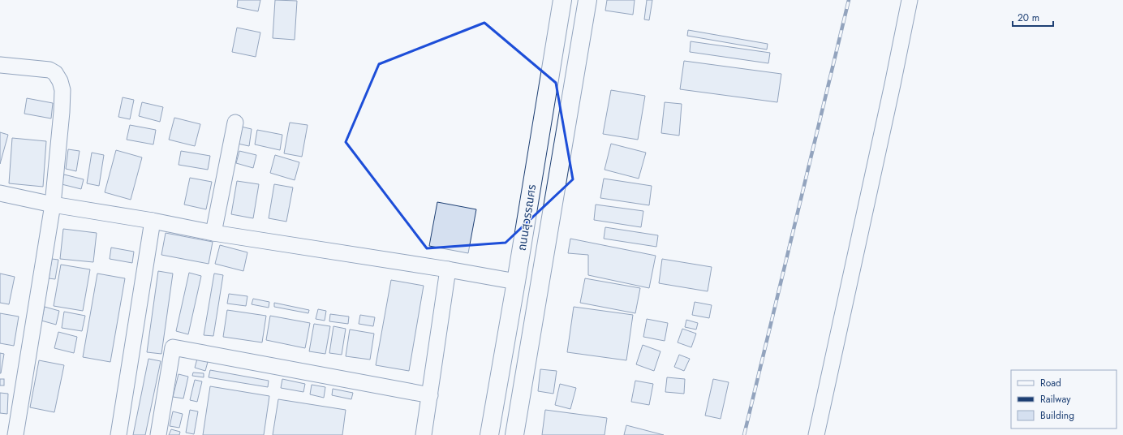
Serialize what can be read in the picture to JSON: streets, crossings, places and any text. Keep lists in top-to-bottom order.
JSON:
{
  "streets": {
    "main road": ["ถนนสุวรรณศร"]
  },
  "legend": ["Road", "Railway", "Building"],
  "scale_bar": "20 m"
}
